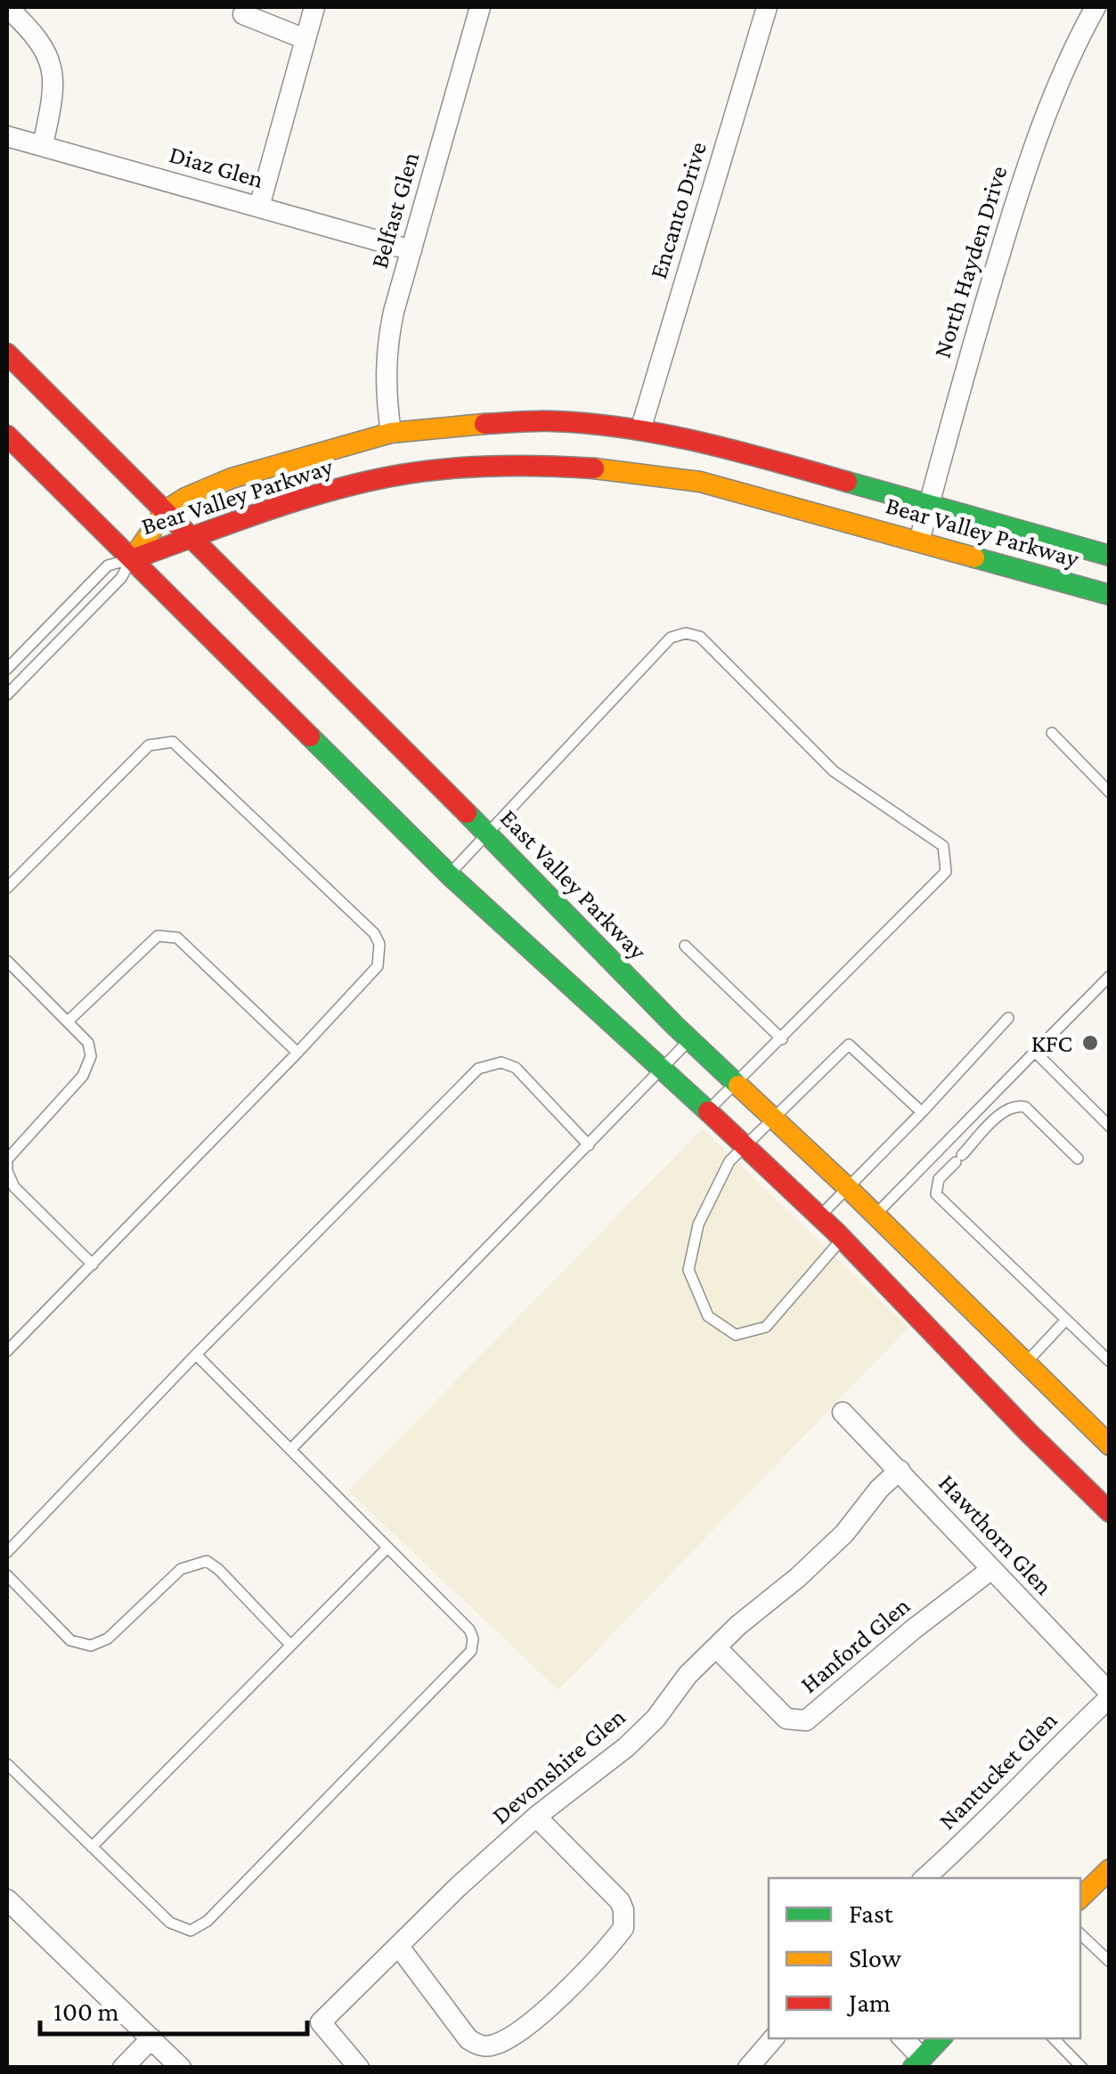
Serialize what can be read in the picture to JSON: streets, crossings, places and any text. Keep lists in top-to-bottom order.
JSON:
{
  "streets": {
    "main road": ["Bear Valley Parkway", "East Valley Parkway"],
    "street": [
      "Diaz Glen",
      "Belfast Glen",
      "Encanto Drive",
      "North Hayden Drive",
      "Hawthorn Glen",
      "Hanford Glen",
      "Devonshire Glen",
      "Nantucket Glen"
    ]
  },
  "crossings": [
    ["Diaz Glen", "Belfast Glen"],
    ["Belfast Glen", "Bear Valley Parkway"],
    ["Encanto Drive", "Bear Valley Parkway"],
    ["North Hayden Drive", "Bear Valley Parkway"],
    ["Bear Valley Parkway", "East Valley Parkway"],
    ["Hawthorn Glen", "Hanford Glen"],
    ["Hawthorn Glen", "Devonshire Glen"],
    ["Hawthorn Glen", "Nantucket Glen"],
    ["Hanford Glen", "Devonshire Glen"]
  ],
  "places": ["KFC"],
  "legend": ["Fast", "Slow", "Jam"],
  "scale_bar": "100 m"
}
